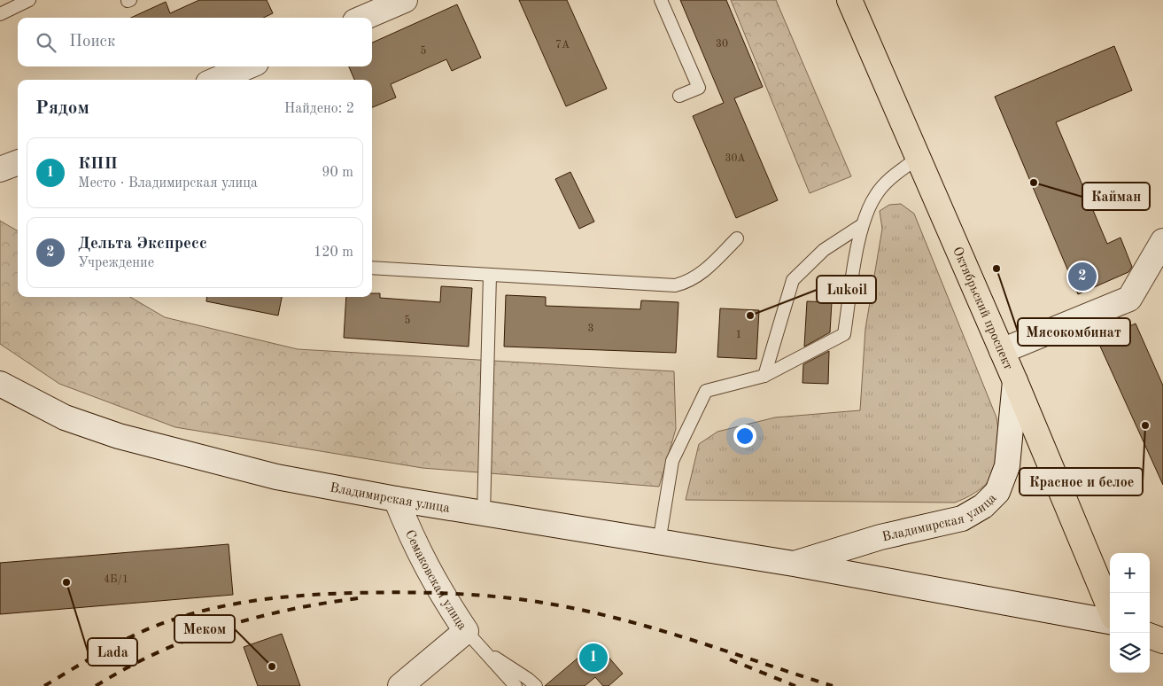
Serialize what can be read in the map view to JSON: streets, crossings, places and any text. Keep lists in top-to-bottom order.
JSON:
{
  "streets": {
    "main road": ["Октябрьский проспект", "Владимирская улица", "Семаковская улица"]
  },
  "crossings": [
    ["Октябрьский проспект", "Владимирская улица"],
    ["Владимирская улица", "Семаковская улица"]
  ],
  "places": [
    "Кайман",
    "Мясокомбинат",
    "Lukoil",
    "Красное и белое",
    "Lada",
    "Меком"
  ],
  "house_numbers": [
    "30",
    "7А",
    "5",
    "30А",
    "5",
    "3",
    "1",
    "4Б/1"
  ],
  "page": {
    "search": "Поиск",
    "heading": ["Рядом", "Найдено: 2"],
    "list": [
      {
        "mark": "1",
        "name": "КПП",
        "note": "Место · Владимирская улица",
        "value": "90 m"
      },
      {
        "mark": "2",
        "name": "Дельта Экспресс",
        "note": "Учреждение",
        "value": "120 m"
      }
    ],
    "pins": ["2", "1"],
    "map_buttons": ["+", "−"]
  }
}
